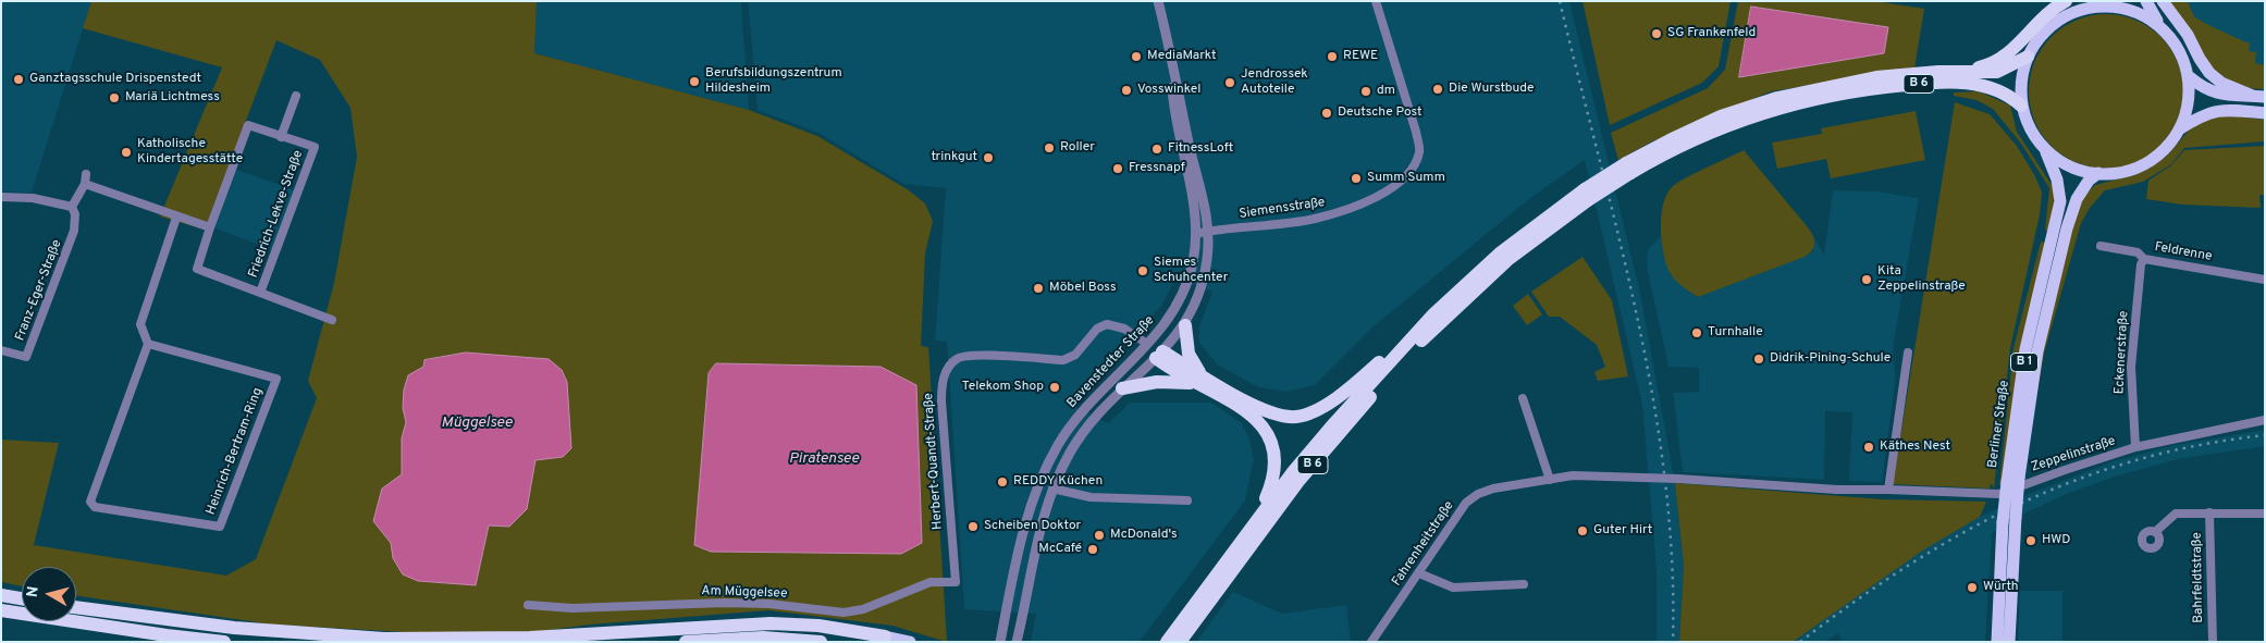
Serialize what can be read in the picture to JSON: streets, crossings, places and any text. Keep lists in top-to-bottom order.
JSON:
{
  "streets": {
    "highway": ["B 6"],
    "main road": ["B 1", "Berliner Straße"],
    "street": [
      "Siemensstraße",
      "Friedrich-Lekve-Straße",
      "Feldrenne",
      "Franz-Eger-Straße",
      "Eckenerstraße",
      "Bavenstedter Straße",
      "Heinrich-Bertram-Ring",
      "Zeppelinstraße",
      "Herbert-Quandt-Straße",
      "Fahrenheitstraße",
      "Bahrfeldtstraße",
      "Am Müggelsee"
    ]
  },
  "crossings": [
    ["B 6", "Berliner Straße"],
    ["Siemensstraße", "Bavenstedter Straße"],
    ["Feldrenne", "Eckenerstraße"],
    ["Eckenerstraße", "Zeppelinstraße"],
    ["Bavenstedter Straße", "Herbert-Quandt-Straße"],
    ["Zeppelinstraße", "Fahrenheitstraße"],
    ["Herbert-Quandt-Straße", "Am Müggelsee"]
  ],
  "water": ["Müggelsee", "Piratensee"],
  "places": [
    "SG Frankenfeld",
    "MediaMarkt",
    "REWE",
    "Ganztagsschule Drispenstedt",
    "Berufsbildungszentrum Hildesheim",
    "Jendrossek Autoteile",
    "Die Wurstbude",
    "Vosswinkel",
    "dm",
    "Mariä Lichtmess",
    "Deutsche Post",
    "Roller",
    "FitnessLoft",
    "Katholische Kindertagesstätte",
    "trinkgut",
    "Fressnapf",
    "Summ Summ",
    "Siemes Schuhcenter",
    "Kita Zeppelinstraße",
    "Möbel Boss",
    "Turnhalle",
    "Didrik-Pining-Schule",
    "Telekom Shop",
    "Käthes Nest",
    "REDDY Küchen",
    "Scheiben Doktor",
    "Guter Hirt",
    "McDonald's",
    "HWD",
    "McCafé",
    "Würth"
  ],
  "north": "left"
}
